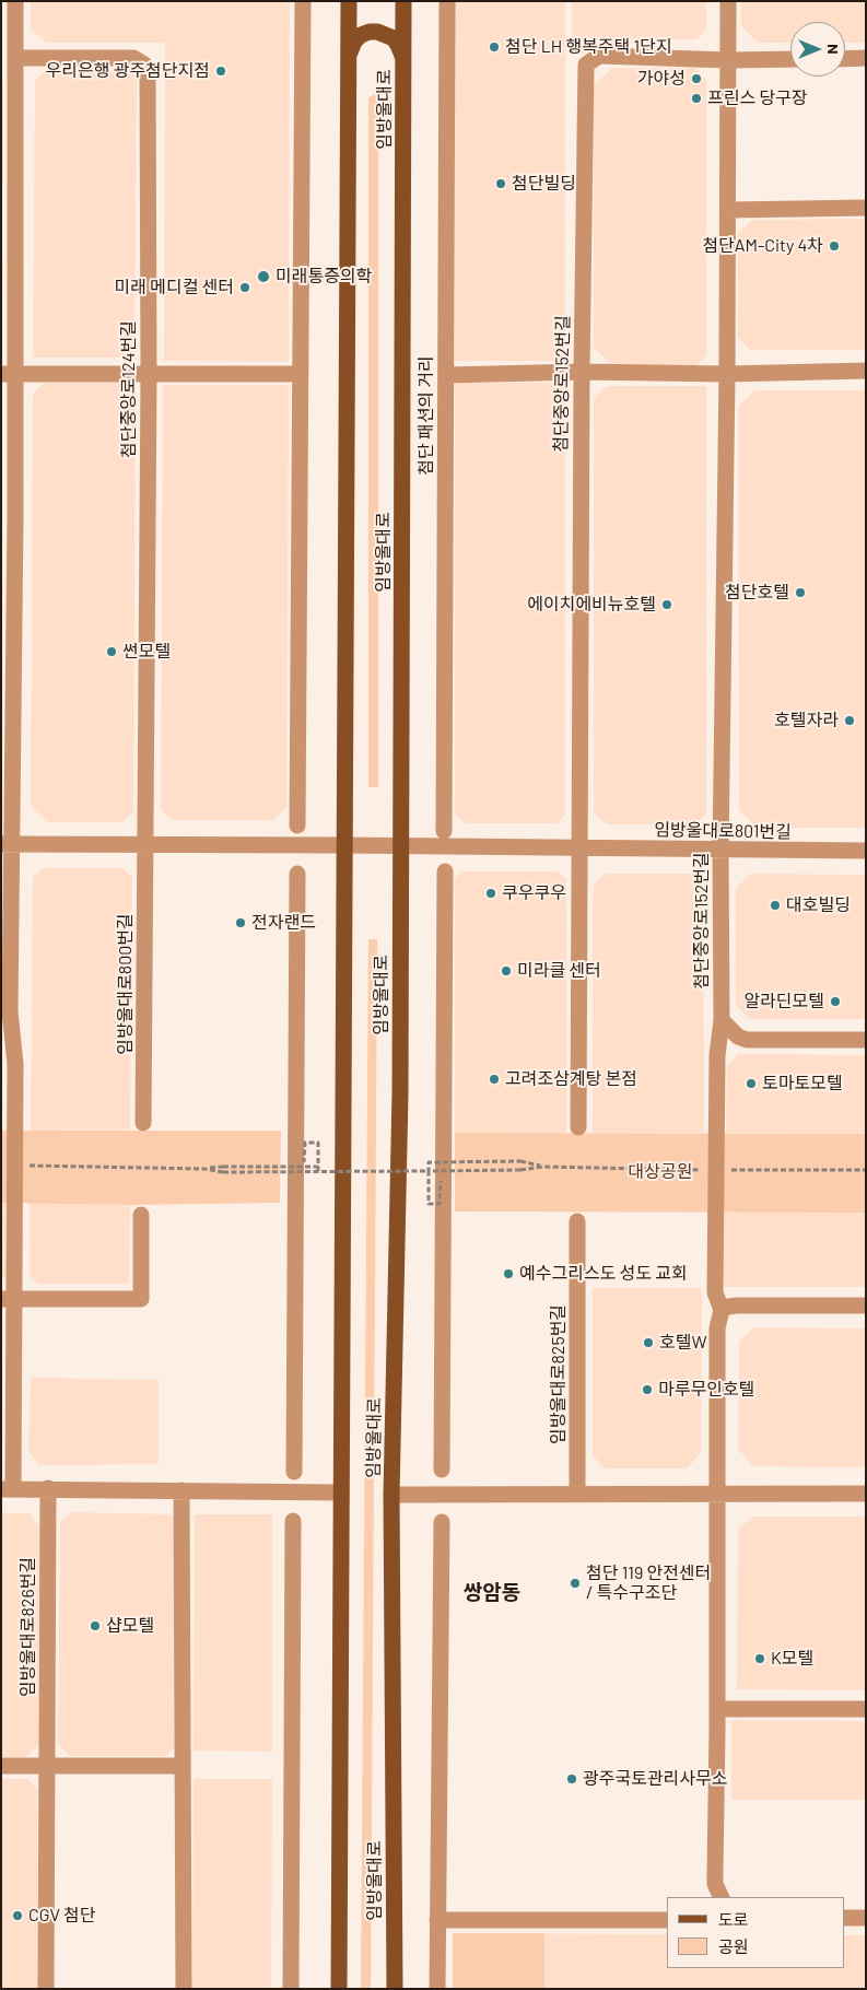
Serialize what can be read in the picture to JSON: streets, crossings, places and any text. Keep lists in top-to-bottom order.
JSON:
{
  "streets": {
    "main road": ["임방울대로"],
    "street": [
      "첨단중앙로152번길",
      "첨단중앙로124번길",
      "첨단 패션의 거리",
      "임방울대로801번길",
      "임방울대로800번길",
      "임방울대로825번길",
      "임방울대로826번길"
    ]
  },
  "crossings": [
    ["임방울대로", "임방울대로801번길"],
    ["첨단중앙로152번길", "임방울대로801번길"],
    ["첨단중앙로124번길", "임방울대로800번길"]
  ],
  "districts": ["쌍암동"],
  "parks": ["대상공원"],
  "places": [
    "첨단 LH 행복주택 1단지",
    "우리은행 광주첨단지점",
    "가야성",
    "프린스 당구장",
    "첨단빌딩",
    "첨단AM-City 4차",
    "미래통증의학",
    "미래 메디컬 센터",
    "첨단호텔",
    "에이치에비뉴호텔",
    "썬모텔",
    "호텔자라",
    "쿠우쿠우",
    "대호빌딩",
    "전자랜드",
    "미라클 센터",
    "알라딘모텔",
    "고려조삼계탕 본점",
    "토마토모텔",
    "예수그리스도 성도 교회",
    "호텔W",
    "마루무인호텔",
    "첨단 119 안전센터 / 특수구조단",
    "샵모텔",
    "K모텔",
    "광주국토관리사무소",
    "CGV 첨단"
  ],
  "legend": ["도로", "공원"],
  "north": "right"
}
